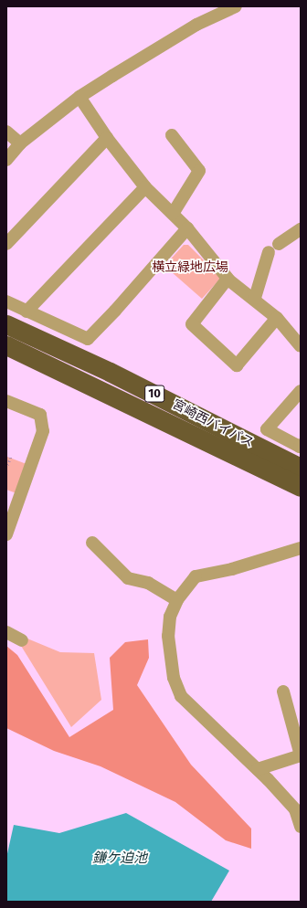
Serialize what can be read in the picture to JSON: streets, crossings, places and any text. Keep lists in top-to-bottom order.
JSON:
{
  "streets": {
    "highway": ["10", "宮崎西バイパス"]
  },
  "water": ["鎌ケ迫池"],
  "parks": ["横立緑地広場"]
}
